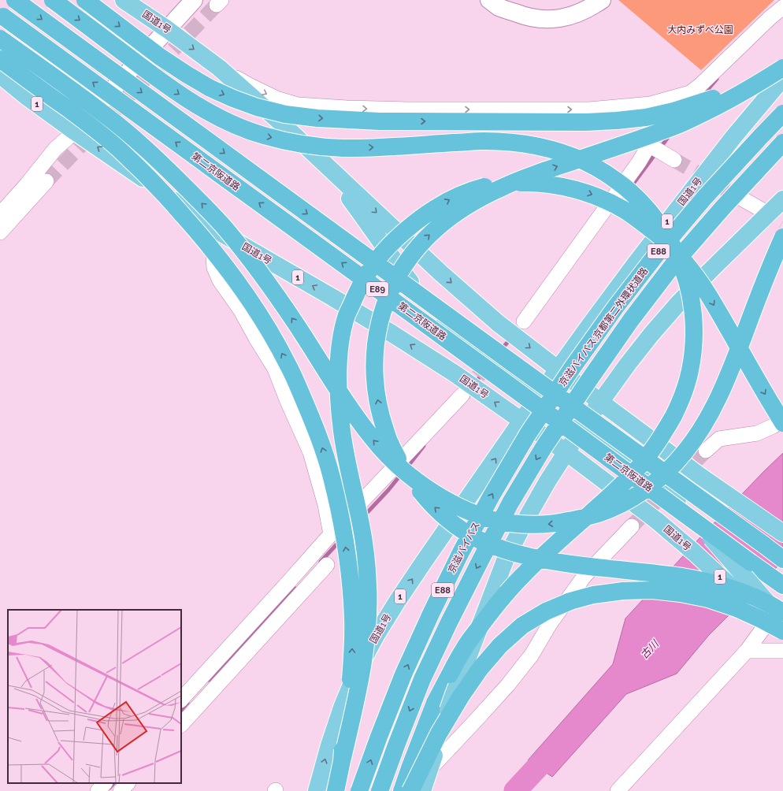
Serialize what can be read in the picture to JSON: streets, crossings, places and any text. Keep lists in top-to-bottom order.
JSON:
{
  "streets": {
    "highway": [
      "国道1号",
      "1",
      "第二京阪道路",
      "E88",
      "E89",
      "京滋バイパス;京都第二外環状道路",
      "京滋バイパス"
    ]
  },
  "crossings": [
    ["国道1号", "京滋バイパス;京都第二外環状道路"],
    ["国道1号", "京滋バイパス"],
    ["京滋バイパス;京都第二外環状道路", "京滋バイパス"]
  ],
  "water": ["古川"],
  "parks": ["大内みずべ公園"]
}
